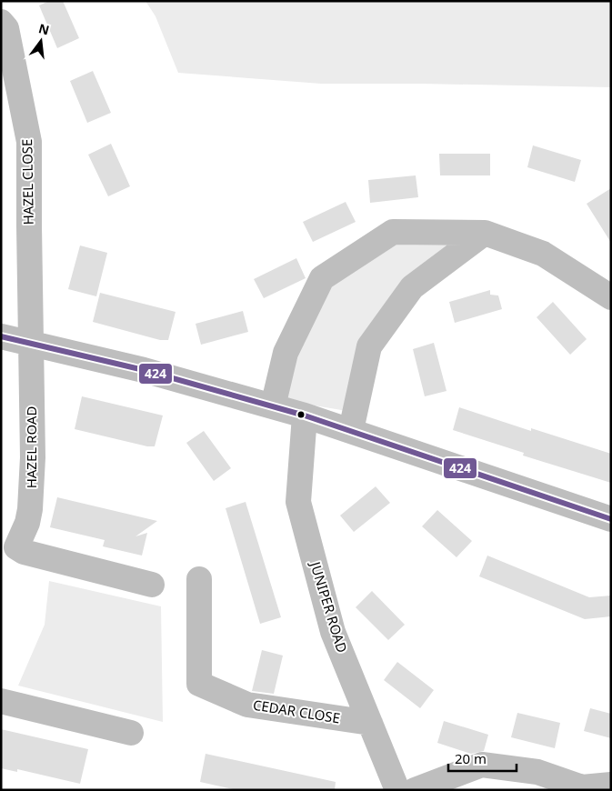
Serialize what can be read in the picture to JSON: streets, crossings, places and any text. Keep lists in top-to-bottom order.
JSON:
{
  "streets": {
    "street": [
      "HAZEL CLOSE",
      "HAZEL ROAD",
      "JUNIPER ROAD",
      "CEDAR CLOSE"
    ]
  },
  "crossings": [
    ["HAZEL CLOSE", "HAZEL ROAD"],
    ["JUNIPER ROAD", "CEDAR CLOSE"]
  ],
  "lines": ["transit line 424"],
  "scale_bar": "20 m",
  "north": "top"
}
